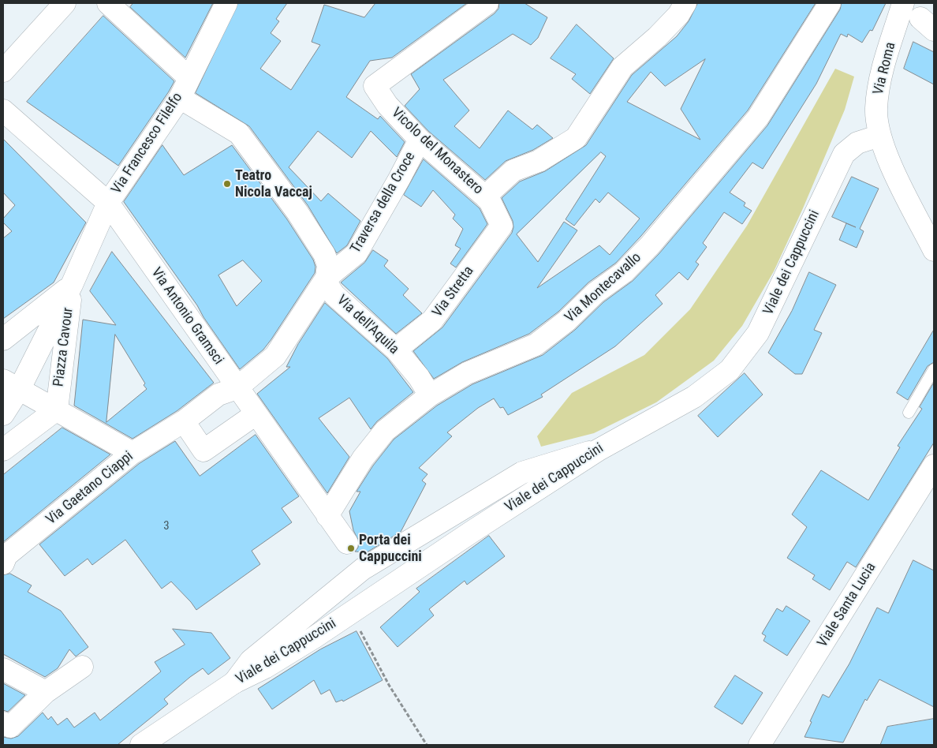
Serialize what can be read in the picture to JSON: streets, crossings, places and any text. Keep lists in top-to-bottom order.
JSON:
{
  "streets": {
    "street": [
      "Via Roma",
      "Via Francesco Filelfo",
      "Vicolo del Monastero",
      "Traversa della Croce",
      "Viale dei Cappuccini",
      "Via Montecavallo",
      "Via Stretta",
      "Via Antonio Gramsci",
      "Via dell'Aquila",
      "Piazza Cavour",
      "Via Gaetano Ciappi",
      "Viale Santa Lucia"
    ]
  },
  "crossings": [
    ["Via Roma", "Viale dei Cappuccini"],
    ["Via Francesco Filelfo", "Via Antonio Gramsci"],
    ["Via Francesco Filelfo", "Via dell'Aquila"],
    ["Via Francesco Filelfo", "Piazza Cavour"],
    ["Vicolo del Monastero", "Traversa della Croce"],
    ["Vicolo del Monastero", "Via Stretta"],
    ["Traversa della Croce", "Via Antonio Gramsci"],
    ["Traversa della Croce", "Via dell'Aquila"],
    ["Traversa della Croce", "Via Gaetano Ciappi"],
    ["Via Montecavallo", "Via Antonio Gramsci"],
    ["Via Montecavallo", "Via dell'Aquila"],
    ["Via Stretta", "Via dell'Aquila"],
    ["Via Antonio Gramsci", "Via Gaetano Ciappi"]
  ],
  "places": ["Teatro Nicola Vaccaj", "Porta dei Cappuccini"],
  "house_numbers": ["3"]
}
